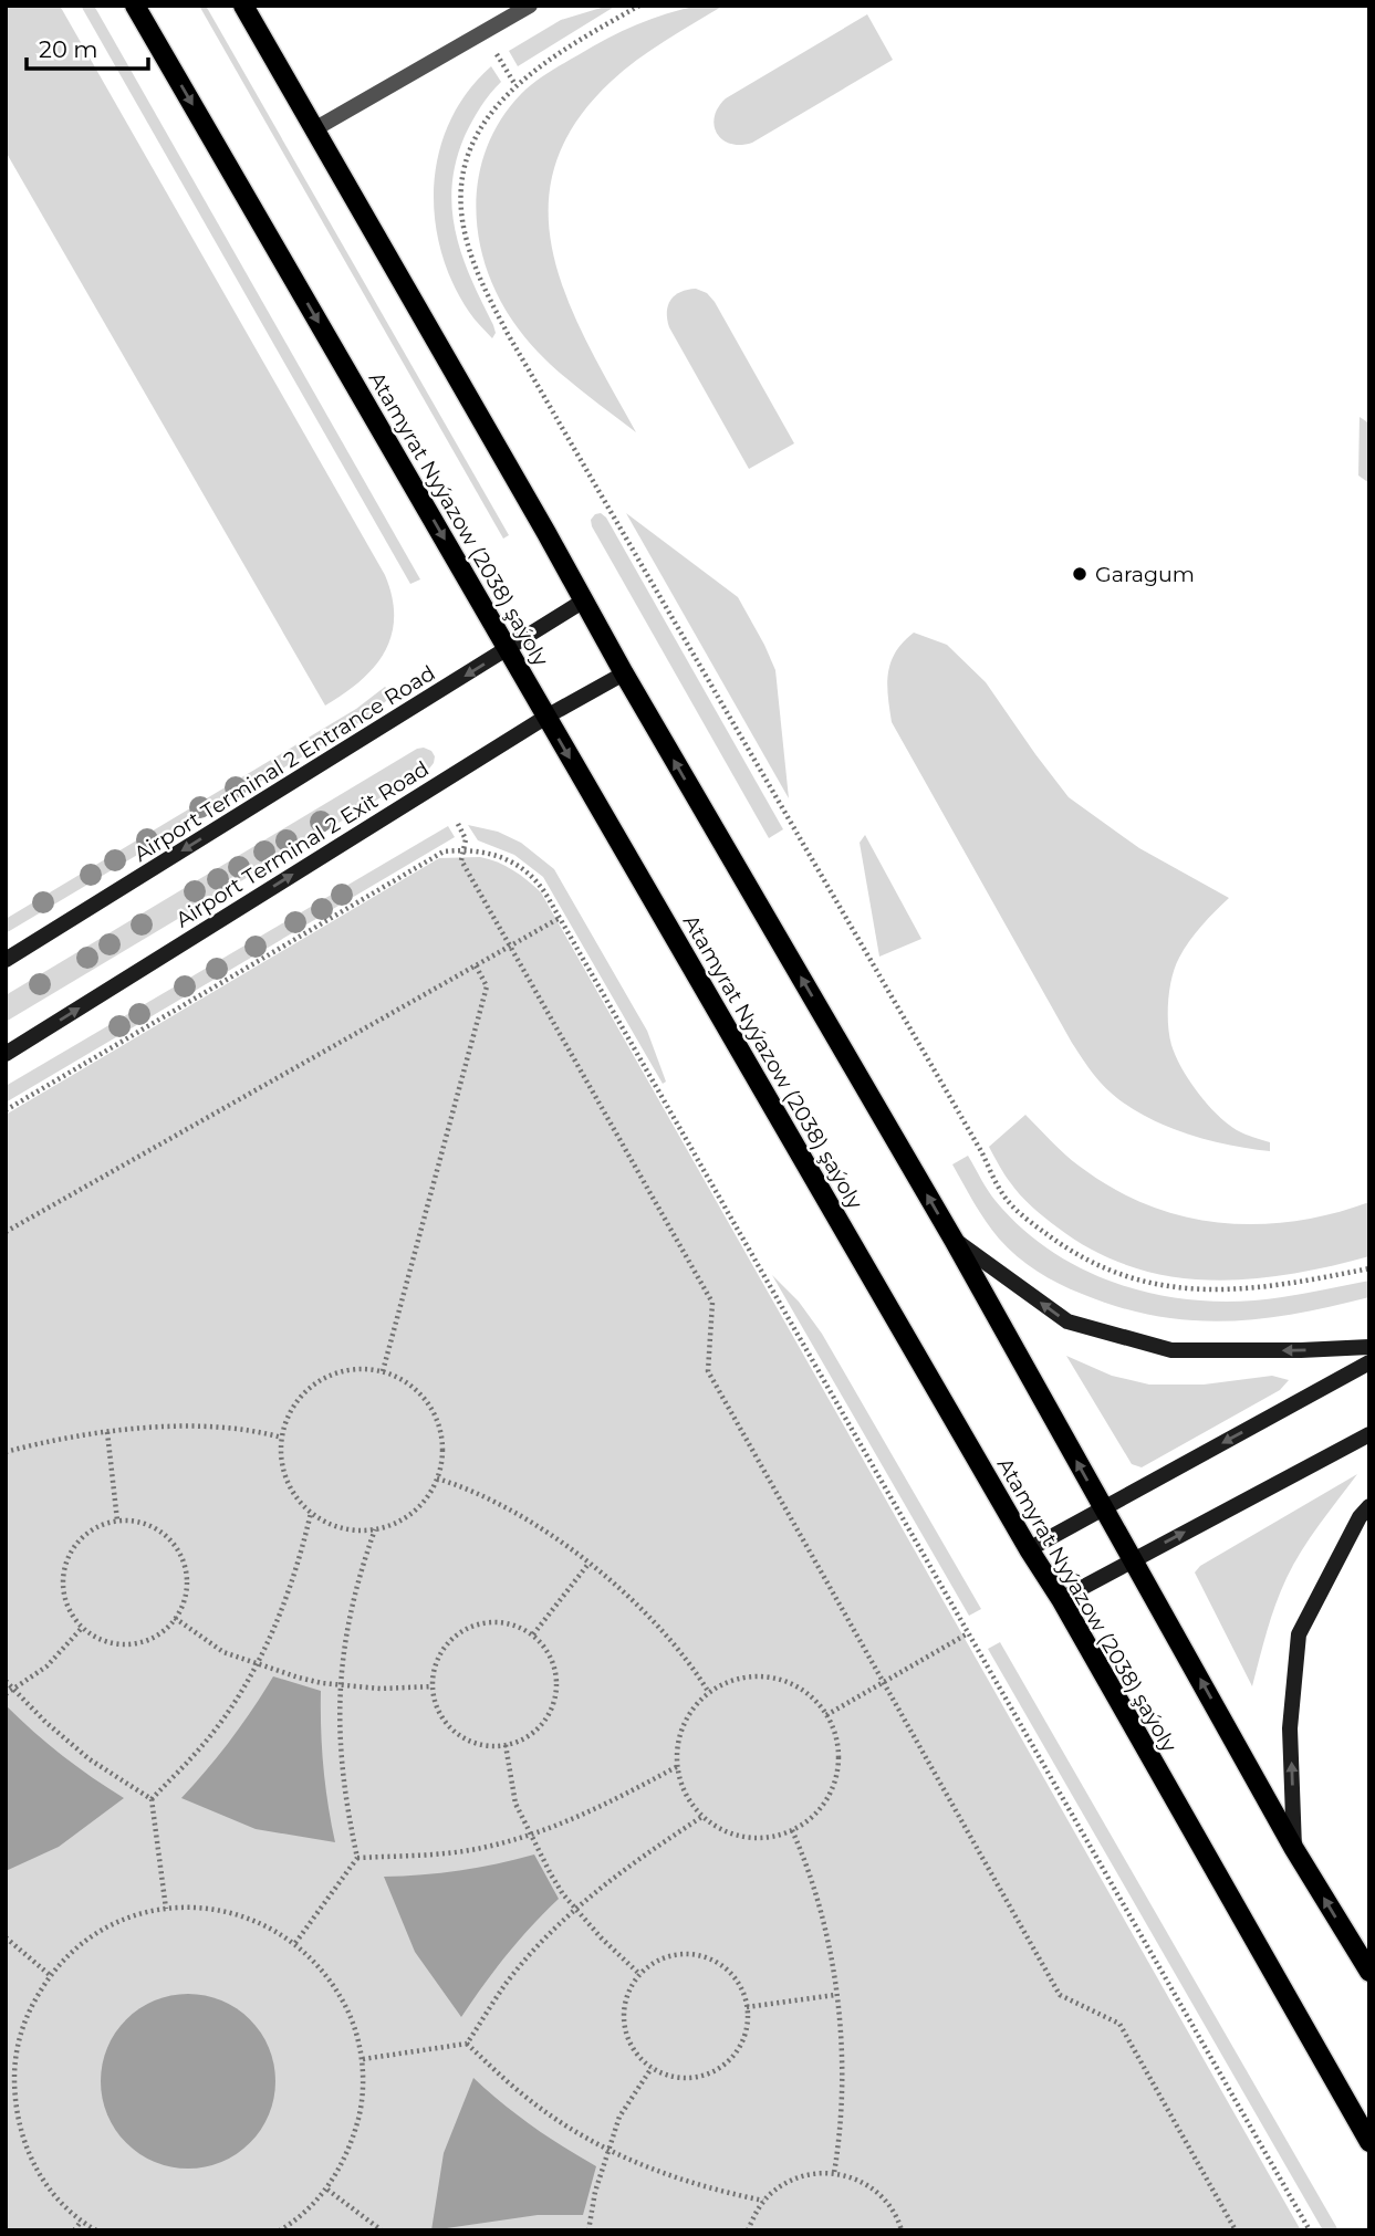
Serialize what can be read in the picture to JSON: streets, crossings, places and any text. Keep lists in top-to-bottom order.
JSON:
{
  "streets": {
    "main road": ["Atamyrat Nyýazow (2038) şaýoly", "Airport Terminal 2 Entrance Road", "Airport Terminal 2 Exit Road"]
  },
  "crossings": [
    ["Atamyrat Nyýazow (2038) şaýoly", "Airport Terminal 2 Entrance Road"],
    ["Atamyrat Nyýazow (2038) şaýoly", "Airport Terminal 2 Exit Road"]
  ],
  "one_way": ["Airport Terminal 2 Entrance Road", "Airport Terminal 2 Exit Road"],
  "places": ["Garagum"],
  "scale_bar": "20 m"
}
